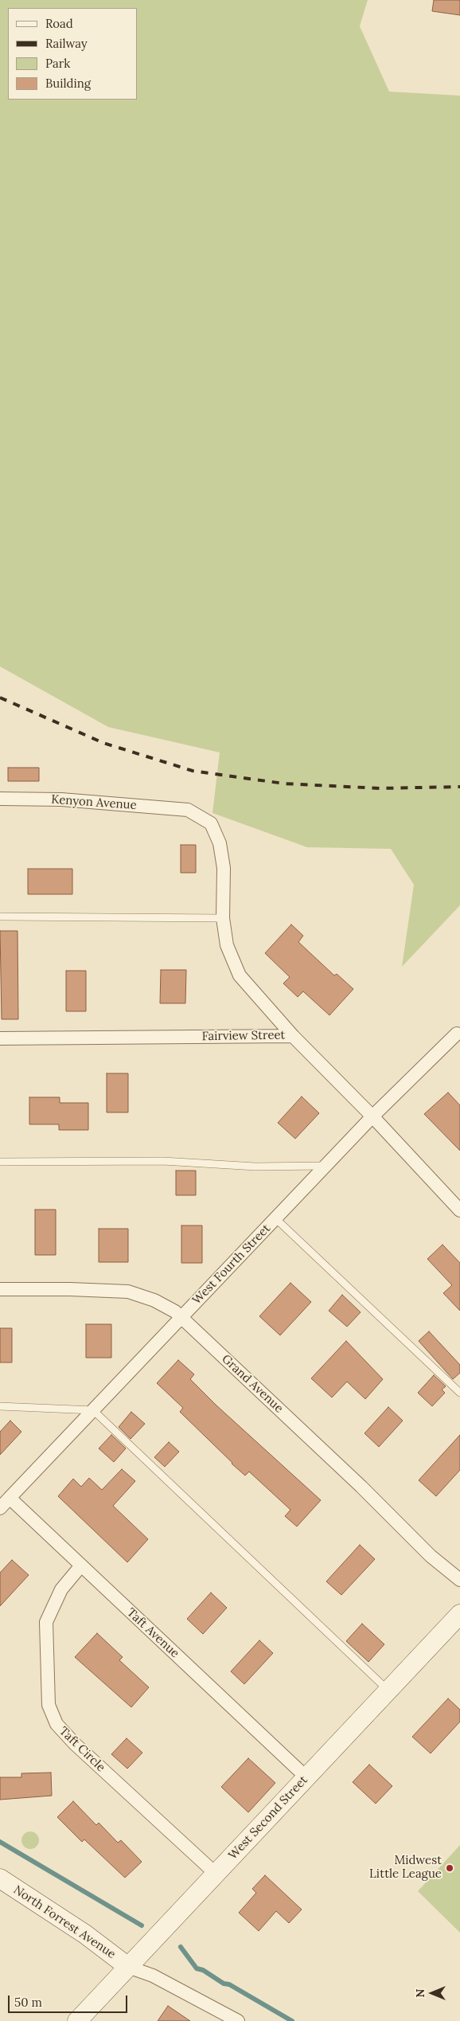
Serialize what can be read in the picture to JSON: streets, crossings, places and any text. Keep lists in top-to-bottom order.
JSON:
{
  "streets": {
    "main road": ["West Second Street", "North Forrest Avenue"],
    "street": [
      "Kenyon Avenue",
      "Fairview Street",
      "West Fourth Street",
      "Grand Avenue",
      "Taft Avenue",
      "Taft Circle"
    ]
  },
  "crossings": [
    ["Fairview Street", "West Fourth Street"],
    ["West Fourth Street", "Grand Avenue"],
    ["West Fourth Street", "Taft Avenue"],
    ["Taft Avenue", "Taft Circle"],
    ["Taft Avenue", "West Second Street"],
    ["Taft Circle", "West Second Street"],
    ["West Second Street", "North Forrest Avenue"]
  ],
  "places": ["Midwest Little League"],
  "legend": [
    "Road",
    "Railway",
    "Park",
    "Building"
  ],
  "scale_bar": "50 m",
  "north": "left"
}
